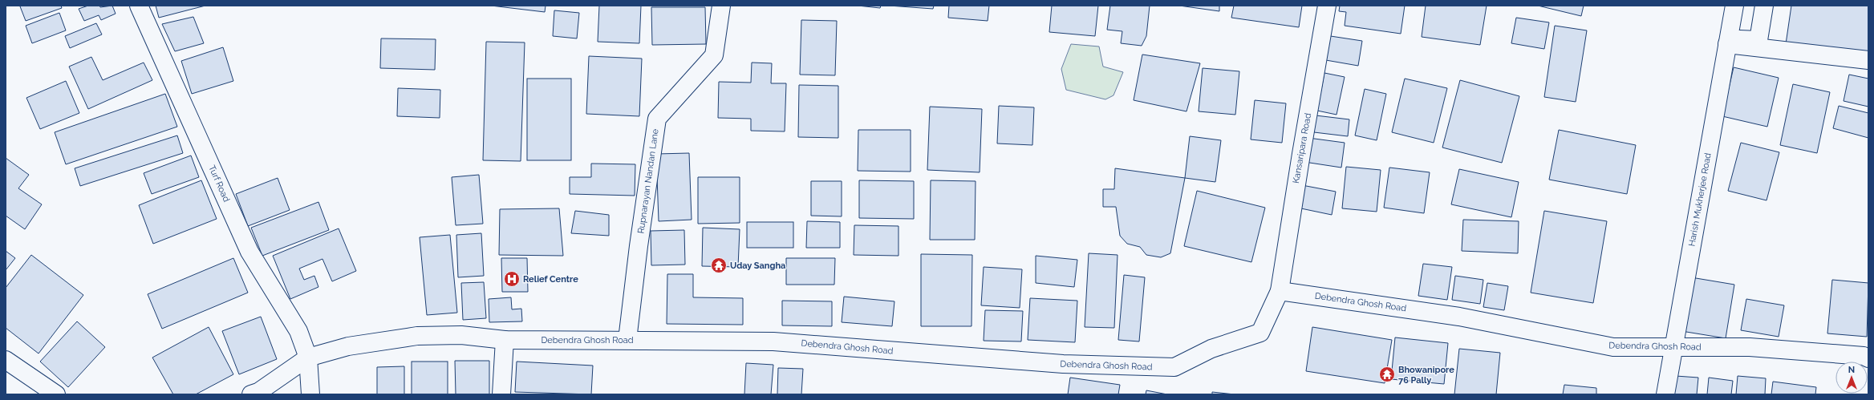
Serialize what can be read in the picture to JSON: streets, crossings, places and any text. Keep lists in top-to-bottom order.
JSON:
{
  "streets": {
    "street": [
      "Kansaripara Road",
      "Rupnarayan Nandan Lane",
      "Turf Road",
      "Harish Mukherjee Road",
      "Debendra Ghosh Road"
    ]
  },
  "crossings": [
    ["Kansaripara Road", "Debendra Ghosh Road"],
    ["Rupnarayan Nandan Lane", "Debendra Ghosh Road"],
    ["Turf Road", "Debendra Ghosh Road"],
    ["Harish Mukherjee Road", "Debendra Ghosh Road"]
  ],
  "places": {
    "temple": ["Uday Sangha", "Bhowanipore 76 Pally"],
    "hospital": ["Relief Centre"]
  },
  "north": "top"
}
